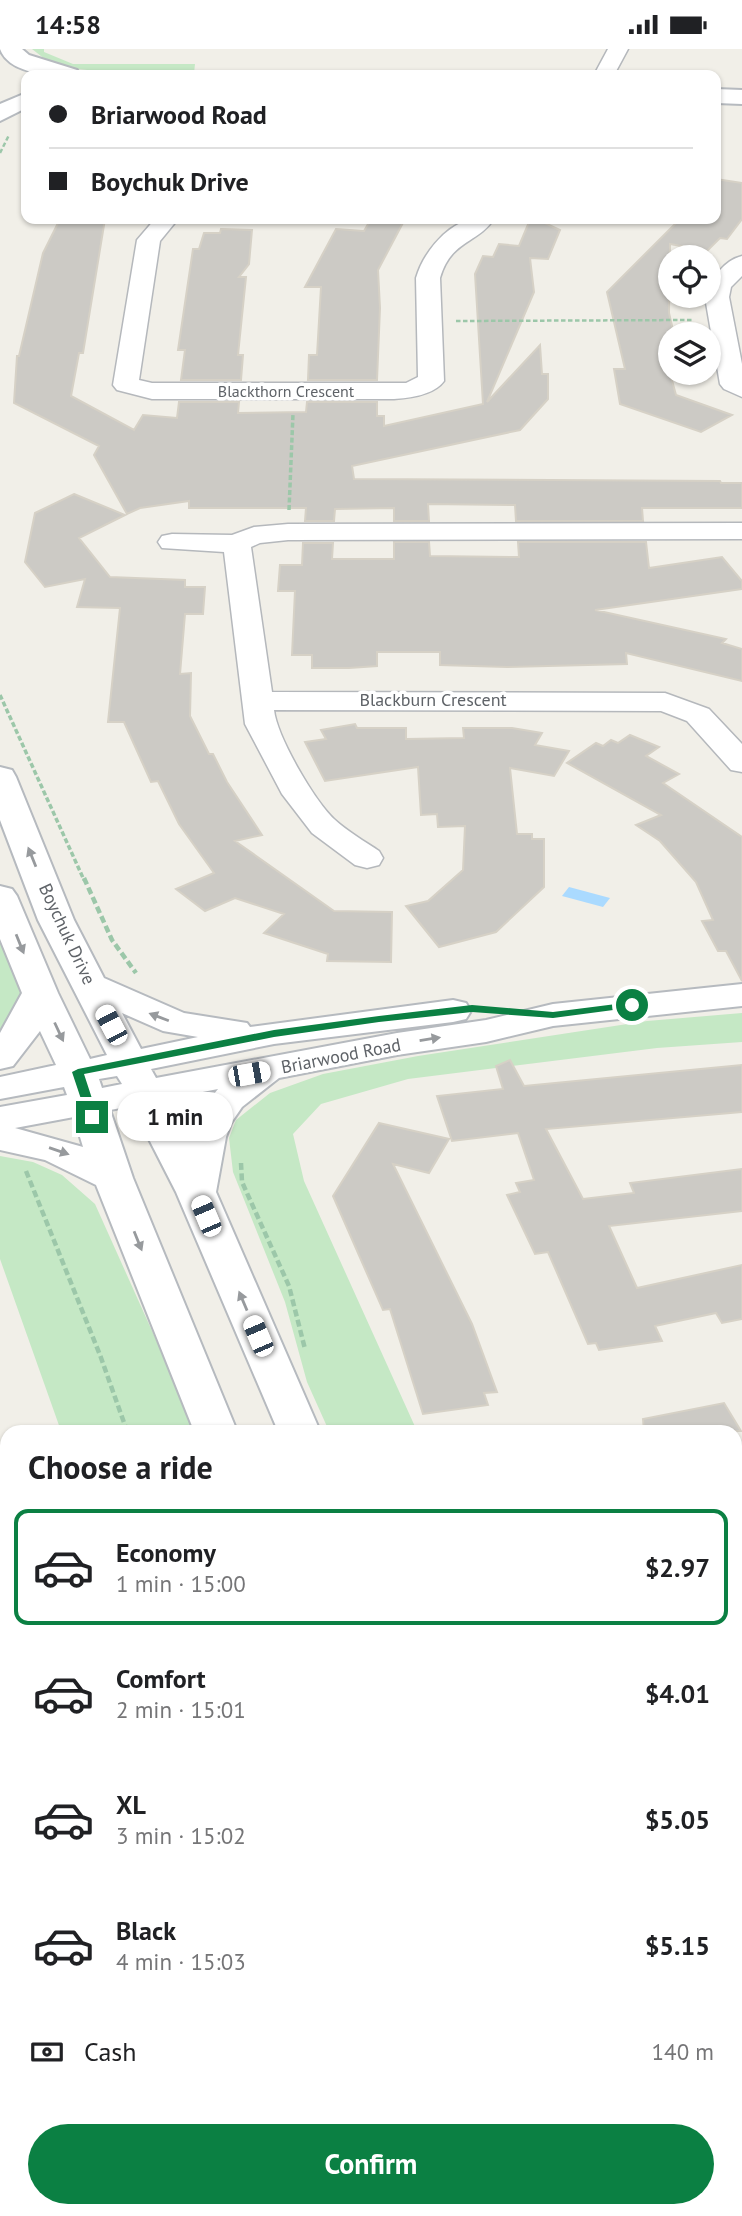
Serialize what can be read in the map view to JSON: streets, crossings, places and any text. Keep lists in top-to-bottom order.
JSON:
{
  "streets": {
    "main road": ["Boychuk Drive", "Briarwood Road"],
    "street": ["Blackthorn Crescent", "Blackburn Crescent"]
  },
  "crossings": [
    ["Boychuk Drive", "Briarwood Road"]
  ],
  "page": {
    "status": "14:58",
    "banner": ["Briarwood Road", "Boychuk Drive"],
    "bubble": "1 min",
    "heading": "Choose a ride",
    "list": [
      {
        "name": "Economy",
        "note": "1 min · 15:00",
        "value": "$2.97"
      },
      {
        "name": "Comfort",
        "note": "2 min · 15:01",
        "value": "$4.01"
      },
      {
        "name": "XL",
        "note": "3 min · 15:02",
        "value": "$5.05"
      },
      {
        "name": "Black",
        "note": "4 min · 15:03",
        "value": "$5.15"
      }
    ],
    "pay": ["Cash", "140 m"],
    "buttons": "Confirm"
  }
}
